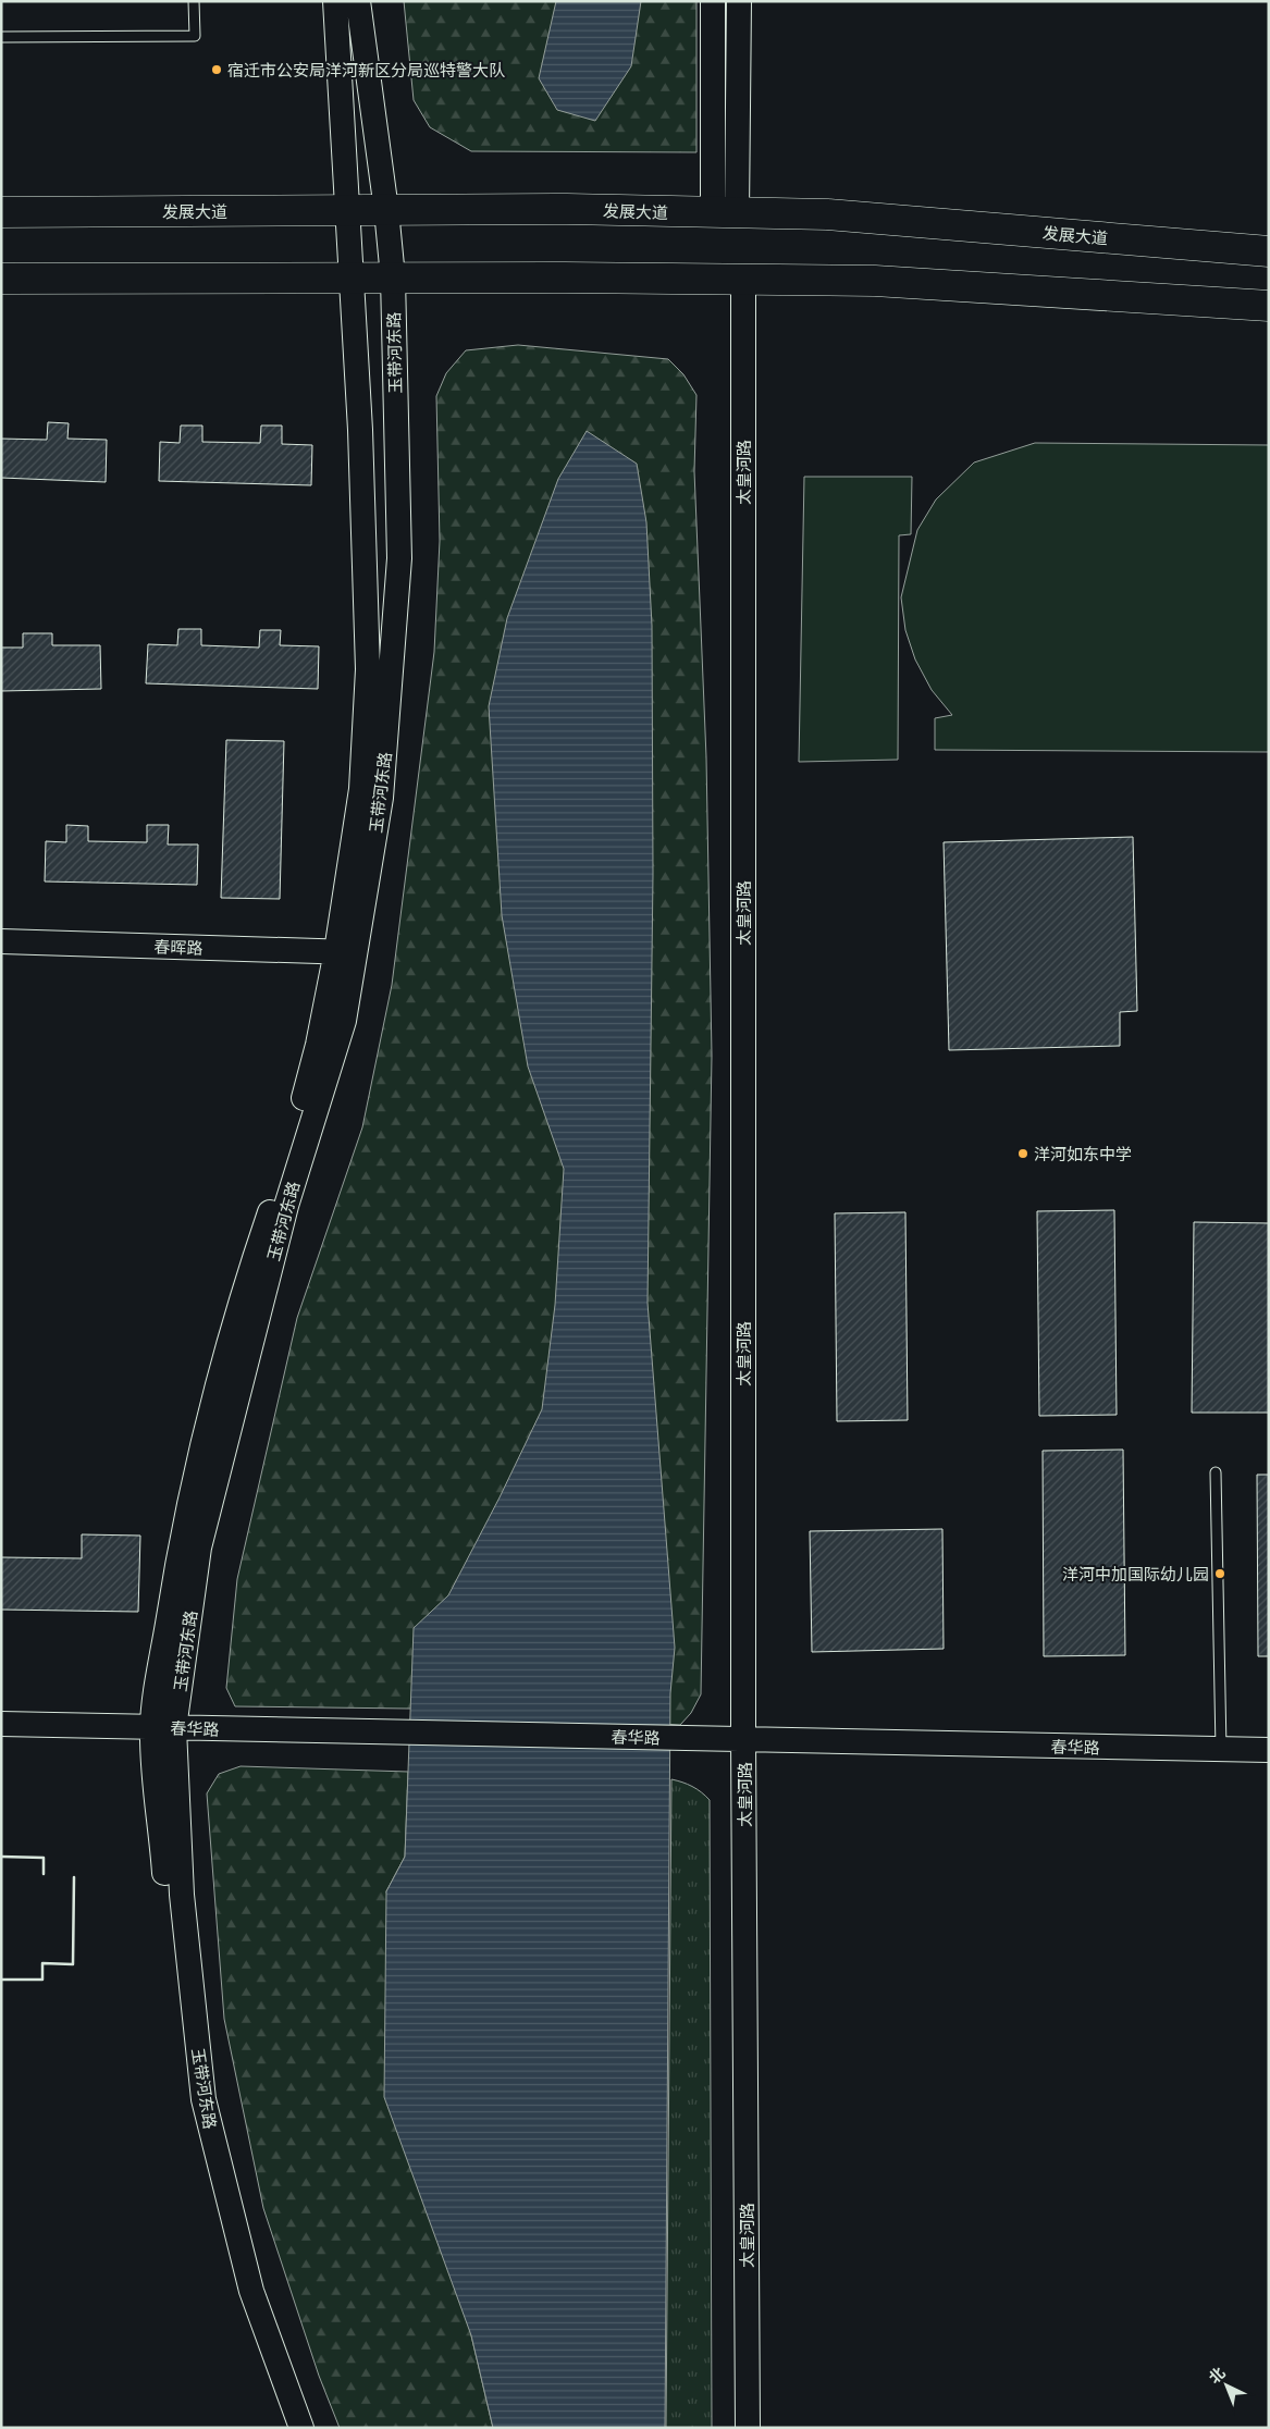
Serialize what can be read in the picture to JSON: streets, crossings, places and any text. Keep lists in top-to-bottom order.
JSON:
{
  "streets": {
    "main road": ["发展大道"],
    "street": [
      "玉带河东路",
      "太皇河路",
      "春晖路",
      "春华路"
    ]
  },
  "crossings": [
    ["发展大道", "玉带河东路"],
    ["玉带河东路", "春晖路"],
    ["玉带河东路", "春华路"],
    ["太皇河路", "春华路"]
  ],
  "places": ["宿迁市公安局洋河新区分局巡特警大队", "洋河如东中学", "洋河中加国际幼儿园"],
  "north": "top left"
}
